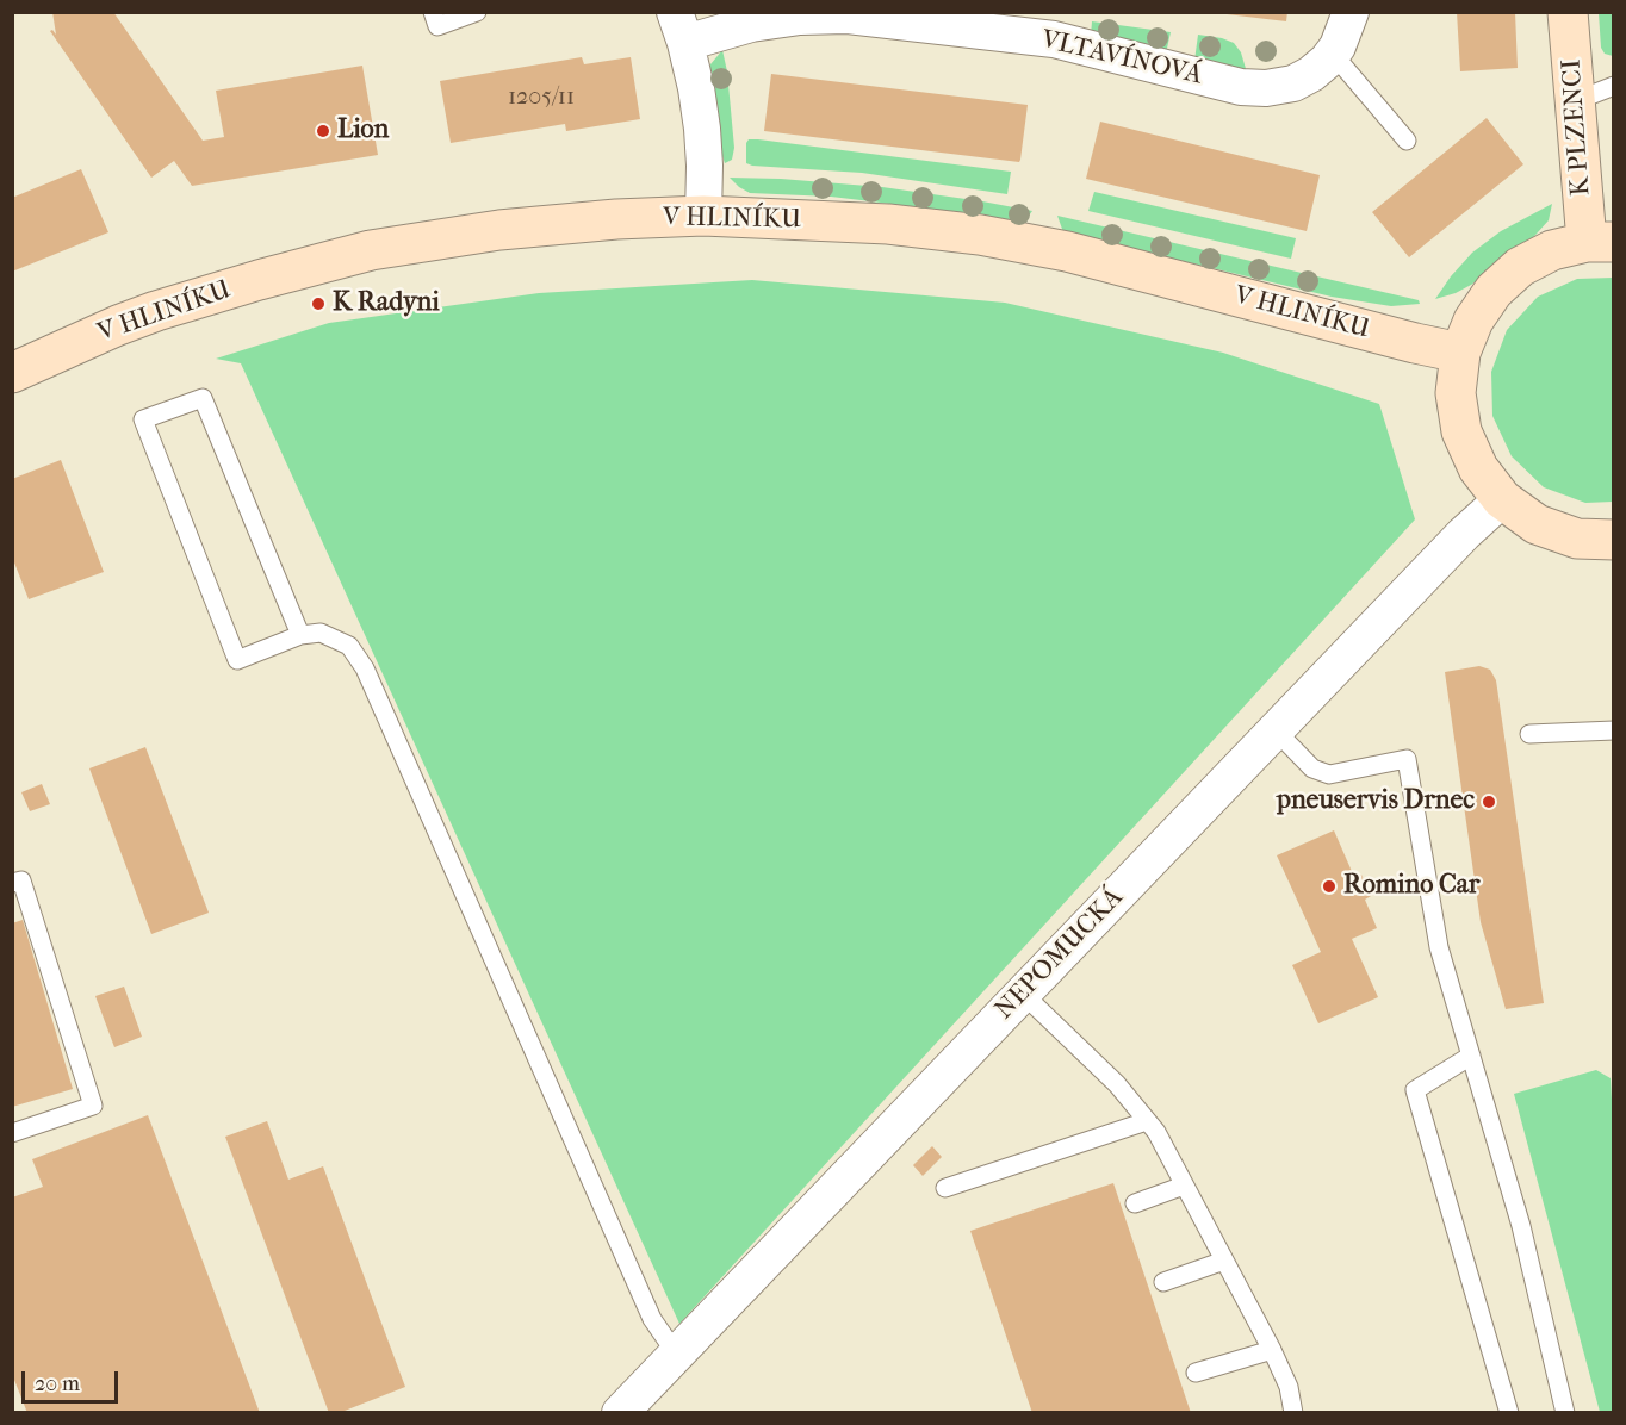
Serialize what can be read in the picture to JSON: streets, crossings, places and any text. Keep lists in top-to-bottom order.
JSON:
{
  "streets": {
    "main road": ["K PLZENCI", "V HLINÍKU"],
    "street": ["VLTAVÍNOVÁ", "NEPOMUCKÁ"]
  },
  "places": [
    "Lion",
    "K Radyni",
    "pneuservis Drnec",
    "Romino Car"
  ],
  "house_numbers": ["1205/11"],
  "scale_bar": "20 m"
}
